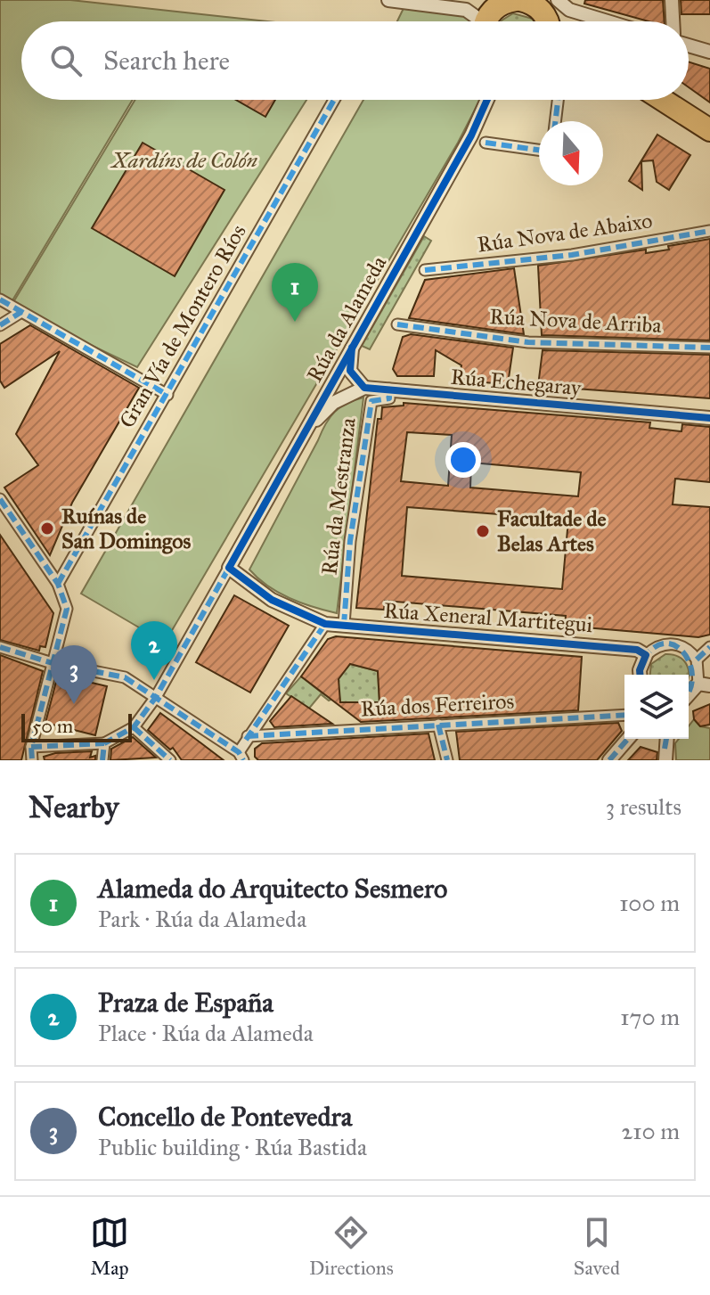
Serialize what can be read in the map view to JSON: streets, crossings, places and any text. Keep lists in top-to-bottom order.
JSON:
{
  "streets": {
    "street": [
      "Rúa Nova de Abaixo",
      "Rúa da Alameda",
      "Rúa Nova de Arriba",
      "Gran Vía de Montero Ríos",
      "Rúa Echegaray",
      "Rúa da Mestranza",
      "Rúa Xeneral Martitegui",
      "Rúa dos Ferreiros"
    ]
  },
  "crossings": [
    ["Rúa da Alameda", "Rúa Echegaray"],
    ["Rúa Echegaray", "Rúa da Mestranza"],
    ["Rúa da Mestranza", "Rúa Xeneral Martitegui"]
  ],
  "parks": ["Xardíns de Colón"],
  "places": ["Ruínas de San Domingos", "Facultade de Belas Artes"],
  "scale_bar": "50 m",
  "north": "bottom",
  "page": {
    "search": "Search here",
    "pins": ["1", "2", "3"],
    "scale": "50 m",
    "heading": ["Nearby", "3 results"],
    "list": [
      {
        "mark": "1",
        "name": "Alameda do Arquitecto Sesmero",
        "note": "Park · Rúa da Alameda",
        "value": "100 m"
      },
      {
        "mark": "2",
        "name": "Praza de España",
        "note": "Place · Rúa da Alameda",
        "value": "170 m"
      },
      {
        "mark": "3",
        "name": "Concello de Pontevedra",
        "note": "Public building · Rúa Bastida",
        "value": "210 m"
      }
    ],
    "nav": ["Map", "Directions", "Saved"]
  }
}
